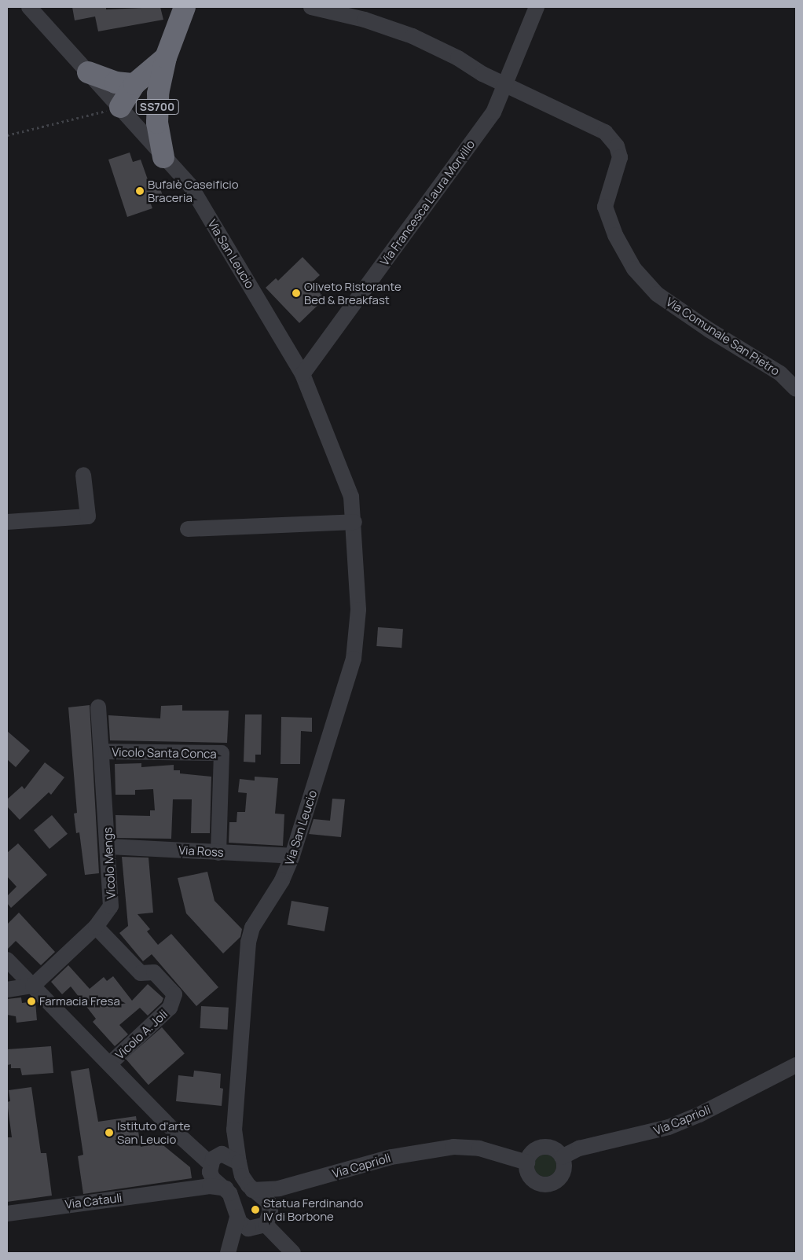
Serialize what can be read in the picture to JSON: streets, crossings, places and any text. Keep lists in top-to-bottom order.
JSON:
{
  "streets": {
    "highway": ["SS700"],
    "street": [
      "Via Francesca Laura Morvillo",
      "Via San Leucio",
      "Via Comunale San Pietro",
      "Vicolo Santa Conca",
      "Via Ross",
      "Vicolo Mengs",
      "Vicolo A. Joli",
      "Via Caprioli",
      "Via Catauli"
    ]
  },
  "crossings": [
    ["SS700", "Via San Leucio"],
    ["Via Francesca Laura Morvillo", "Via San Leucio"],
    ["Via Francesca Laura Morvillo", "Via Comunale San Pietro"],
    ["Via San Leucio", "Via Ross"],
    ["Via San Leucio", "Via Caprioli"],
    ["Via San Leucio", "Via Catauli"],
    ["Vicolo Santa Conca", "Via Ross"],
    ["Vicolo Santa Conca", "Vicolo Mengs"],
    ["Via Ross", "Vicolo Mengs"],
    ["Vicolo Mengs", "Vicolo A. Joli"]
  ],
  "places": [
    "Bufalè Caseificio Braceria",
    "Oliveto Ristorante Bed & Breakfast",
    "Farmacia Fresa",
    "Istituto d'arte San Leucio",
    "Statua Ferdinando IV di Borbone"
  ]
}
